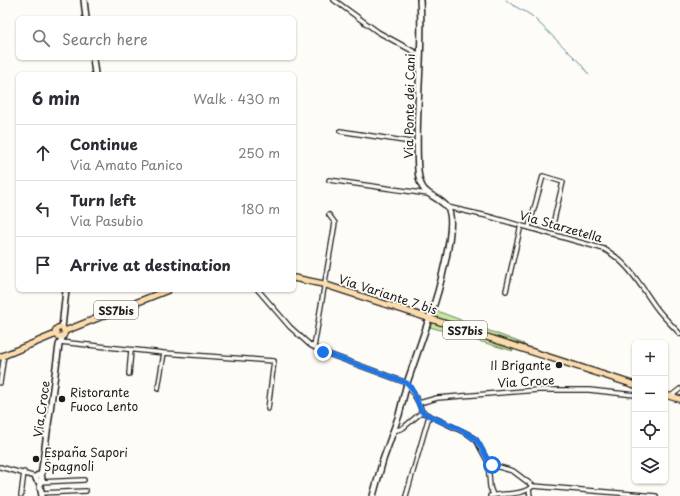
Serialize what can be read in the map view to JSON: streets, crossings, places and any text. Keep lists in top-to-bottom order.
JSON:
{
  "streets": {
    "main road": ["Via Variante 7 bis", "SS7bis"],
    "street": ["Via Ponte dei Cani", "Via Starzetella", "Via Croce"]
  },
  "crossings": [
    ["SS7bis", "Via Croce"]
  ],
  "places": ["Il Brigante", "Ristorante Fuoco Lento", "España Sapori Spagnoli"],
  "page": {
    "search": "Search here",
    "heading": ["6 min", "Walk · 430 m"],
    "list": [
      ["Continue", "Via Amato Panico", "250 m"],
      ["Turn left", "Via Pasubio", "180 m"],
      "Arrive at destination"
    ],
    "map_buttons": ["+", "−"]
  }
}
